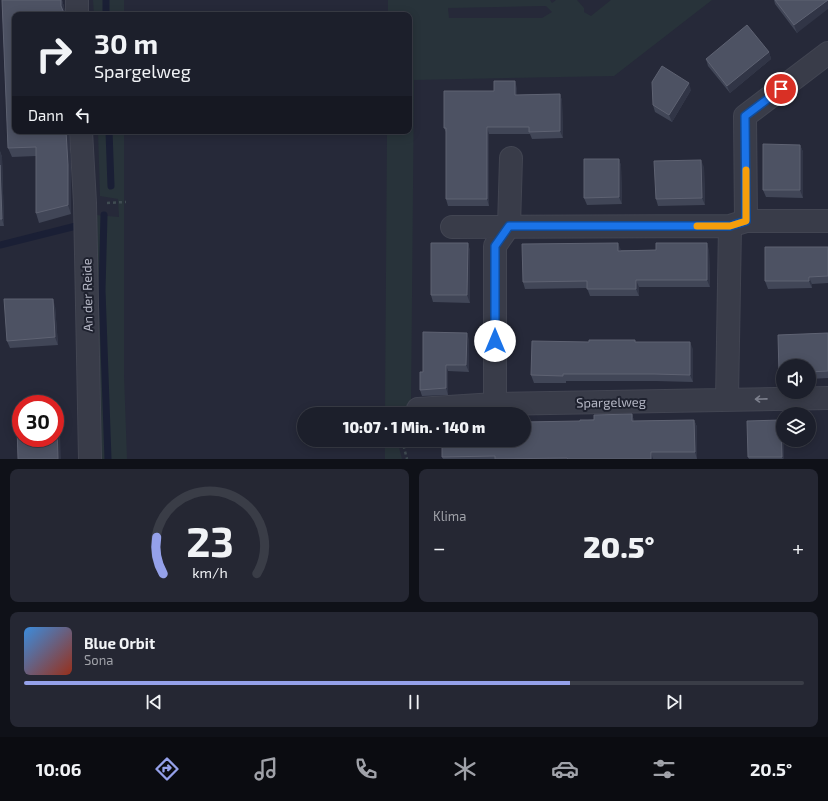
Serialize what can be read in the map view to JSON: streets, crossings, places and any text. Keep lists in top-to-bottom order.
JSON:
{
  "streets": {
    "street": ["An der Reide", "Spargelweg"]
  },
  "page": {
    "turn": ["30 m", "Spargelweg"],
    "then": "Dann",
    "limit": "30",
    "trip": "10:07 · 1 Min. · 140 m",
    "tile": "Klima",
    "heat": ["−", "20.5°", "+"],
    "song": ["Blue Orbit", "Sona"],
    "tabs": ["10:06", "20.5°"],
    "gauge": ["23", "km/h"]
  }
}
